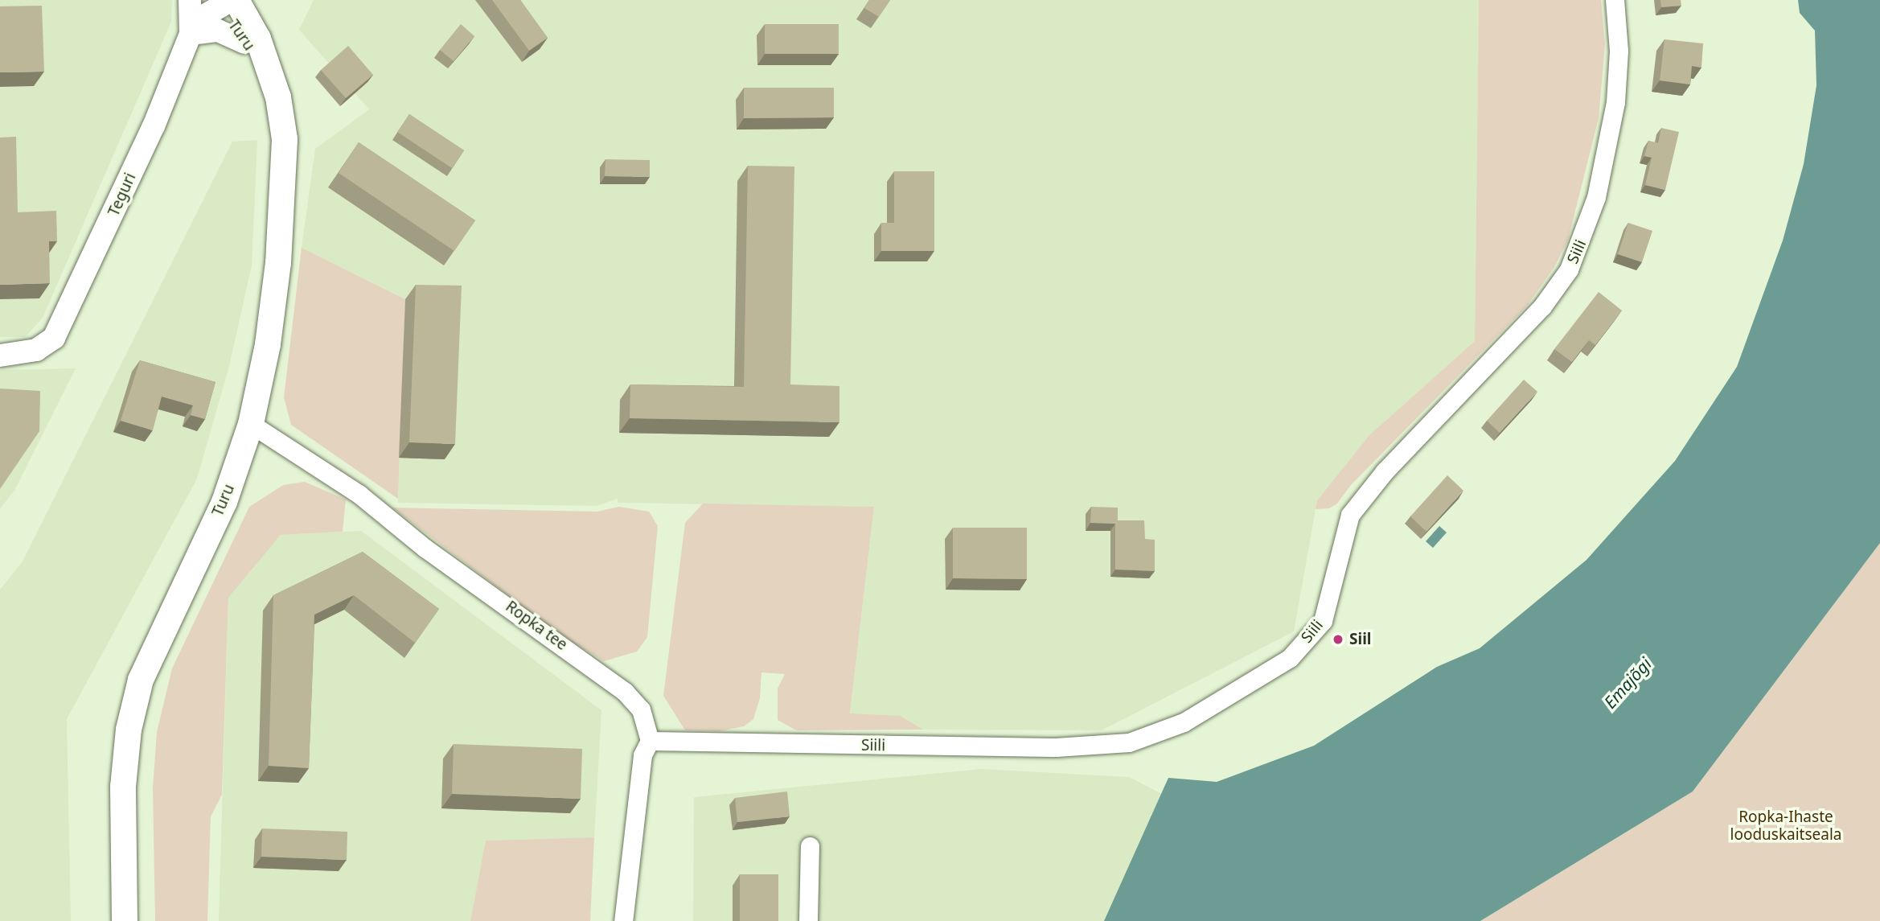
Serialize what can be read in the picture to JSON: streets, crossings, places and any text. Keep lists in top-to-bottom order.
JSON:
{
  "streets": {
    "main road": ["Turu"],
    "street": ["Teguri", "Siili", "Ropka tee"]
  },
  "crossings": [
    ["Turu", "Teguri"],
    ["Turu", "Ropka tee"],
    ["Siili", "Ropka tee"]
  ],
  "water": ["Emajõgi"],
  "parks": ["Ropka-Ihaste looduskaitseala"],
  "places": ["Siil"]
}
